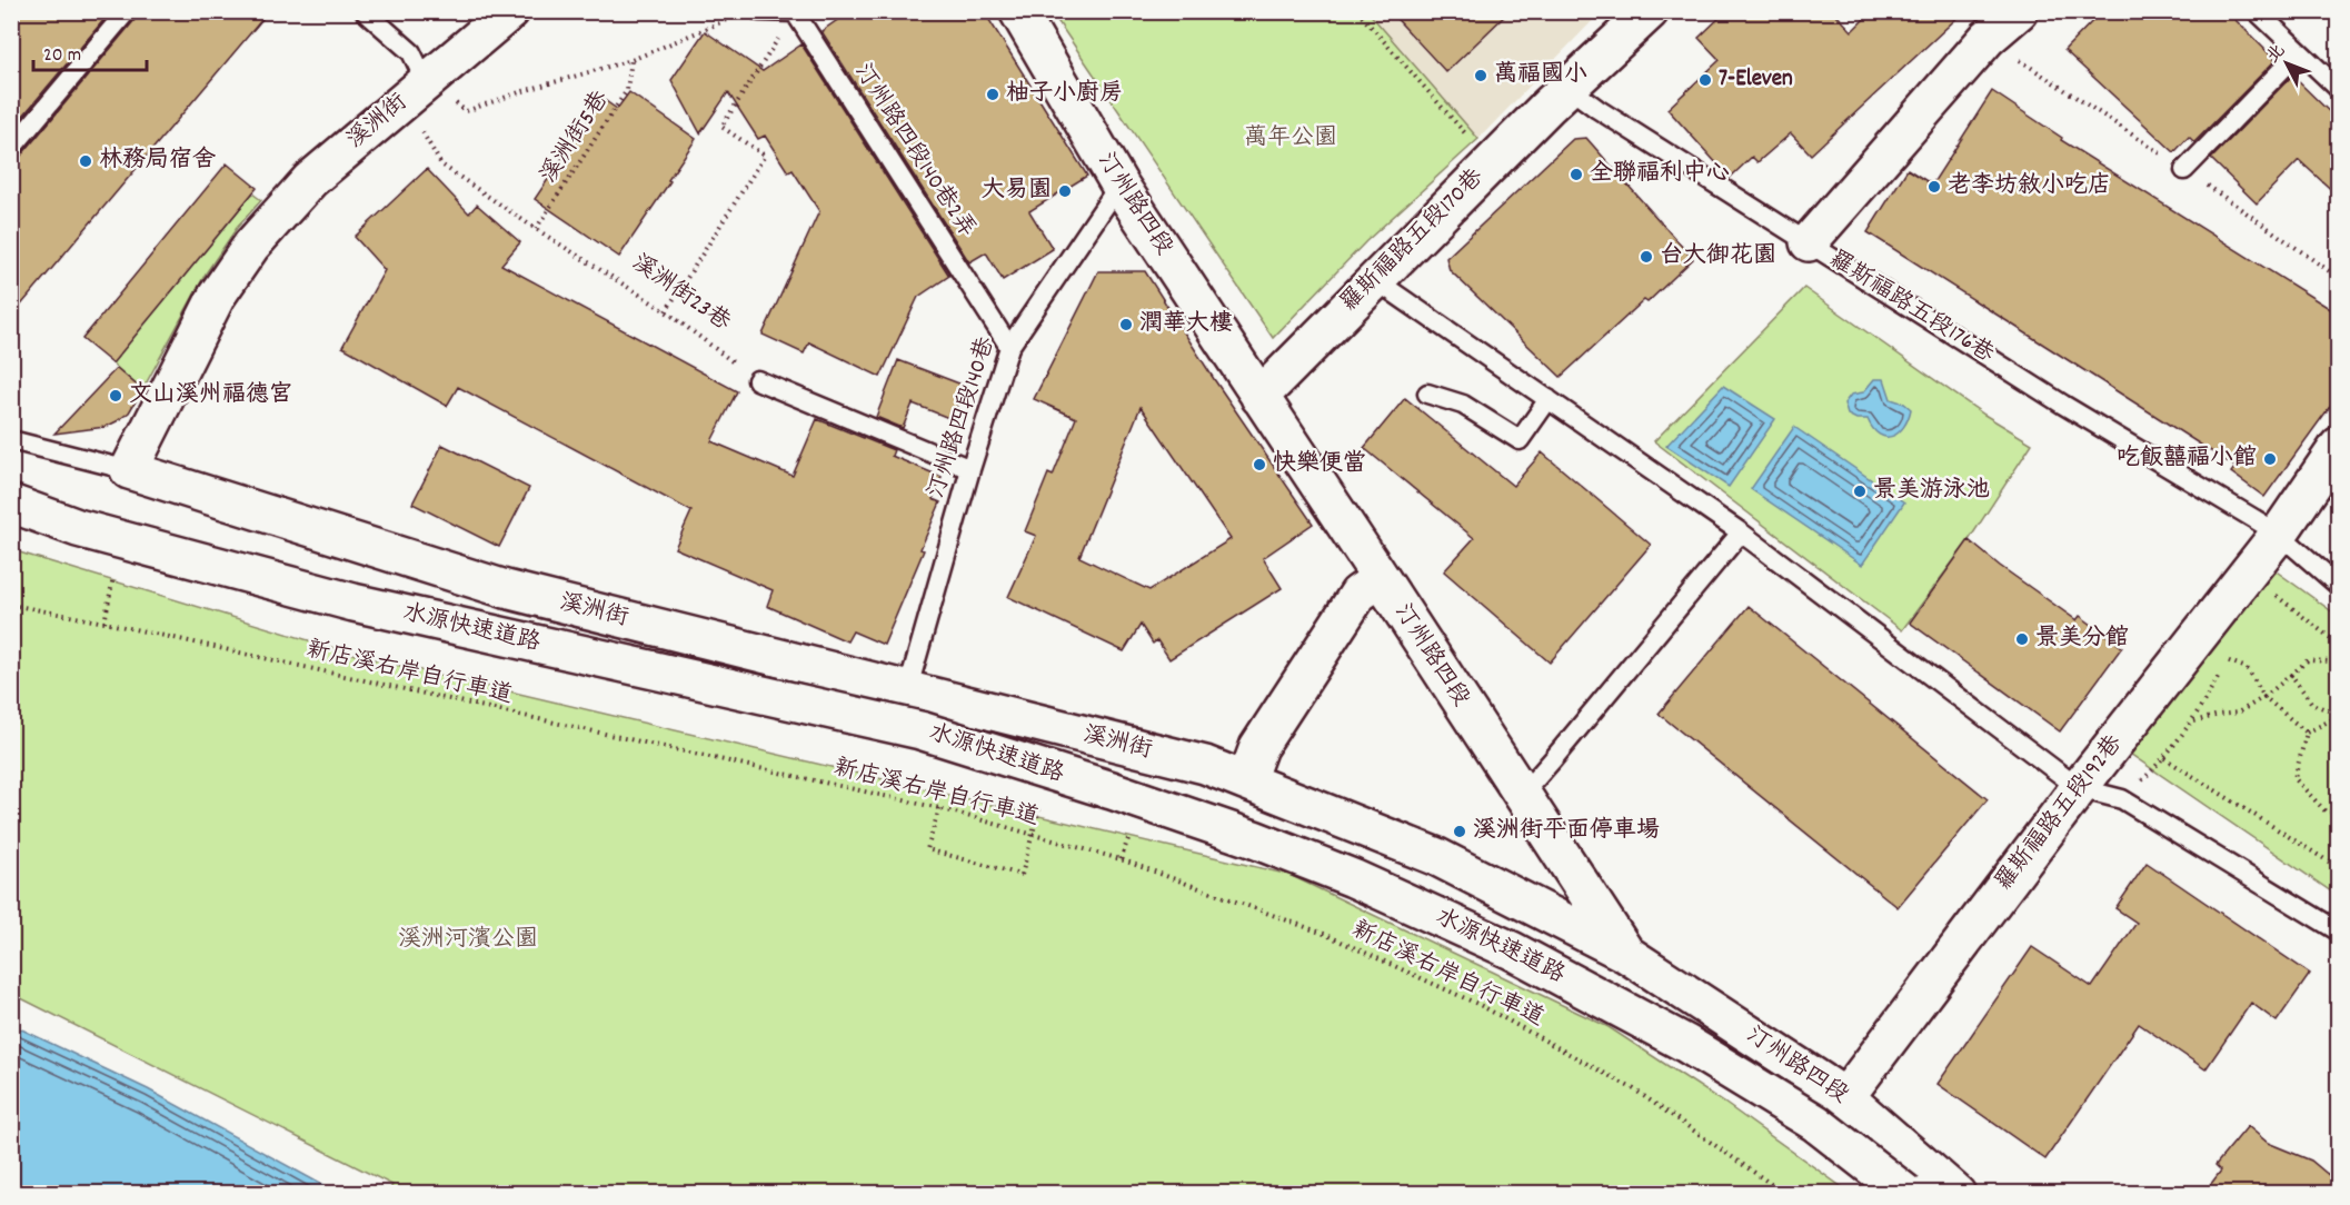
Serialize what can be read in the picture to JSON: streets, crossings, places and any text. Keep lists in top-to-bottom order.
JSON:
{
  "streets": {
    "main road": [
      "溪洲街",
      "汀州路四段",
      "羅斯福路五段170巷",
      "羅斯福路五段176巷",
      "水源快速道路",
      "羅斯福路五段192巷"
    ],
    "lane": ["汀州路四段140巷2弄", "汀州路四段140巷"],
    "path": ["溪洲街5巷", "溪洲街23巷", "新店溪右岸自行車道"]
  },
  "crossings": [
    ["溪洲街", "汀州路四段"],
    ["溪洲街", "溪洲街23巷"],
    ["溪洲街", "汀州路四段140巷"],
    ["溪洲街5巷", "溪洲街23巷"],
    ["汀州路四段140巷2弄", "汀州路四段140巷"],
    ["汀州路四段", "羅斯福路五段170巷"],
    ["汀州路四段", "汀州路四段140巷"],
    ["汀州路四段", "羅斯福路五段192巷"],
    ["羅斯福路五段176巷", "羅斯福路五段192巷"]
  ],
  "parks": ["萬年公園", "溪洲河濱公園"],
  "places": [
    "萬福國小",
    "7-Eleven",
    "柚子小廚房",
    "林務局宿舍",
    "全聯福利中心",
    "老李坊敘小吃店",
    "大易園",
    "台大御花園",
    "潤華大樓",
    "文山溪州福德宮",
    "吃飯囍福小館",
    "快樂便當",
    "景美游泳池",
    "景美分館",
    "溪洲街平面停車場"
  ],
  "scale_bar": "20 m",
  "north": "top left"
}
